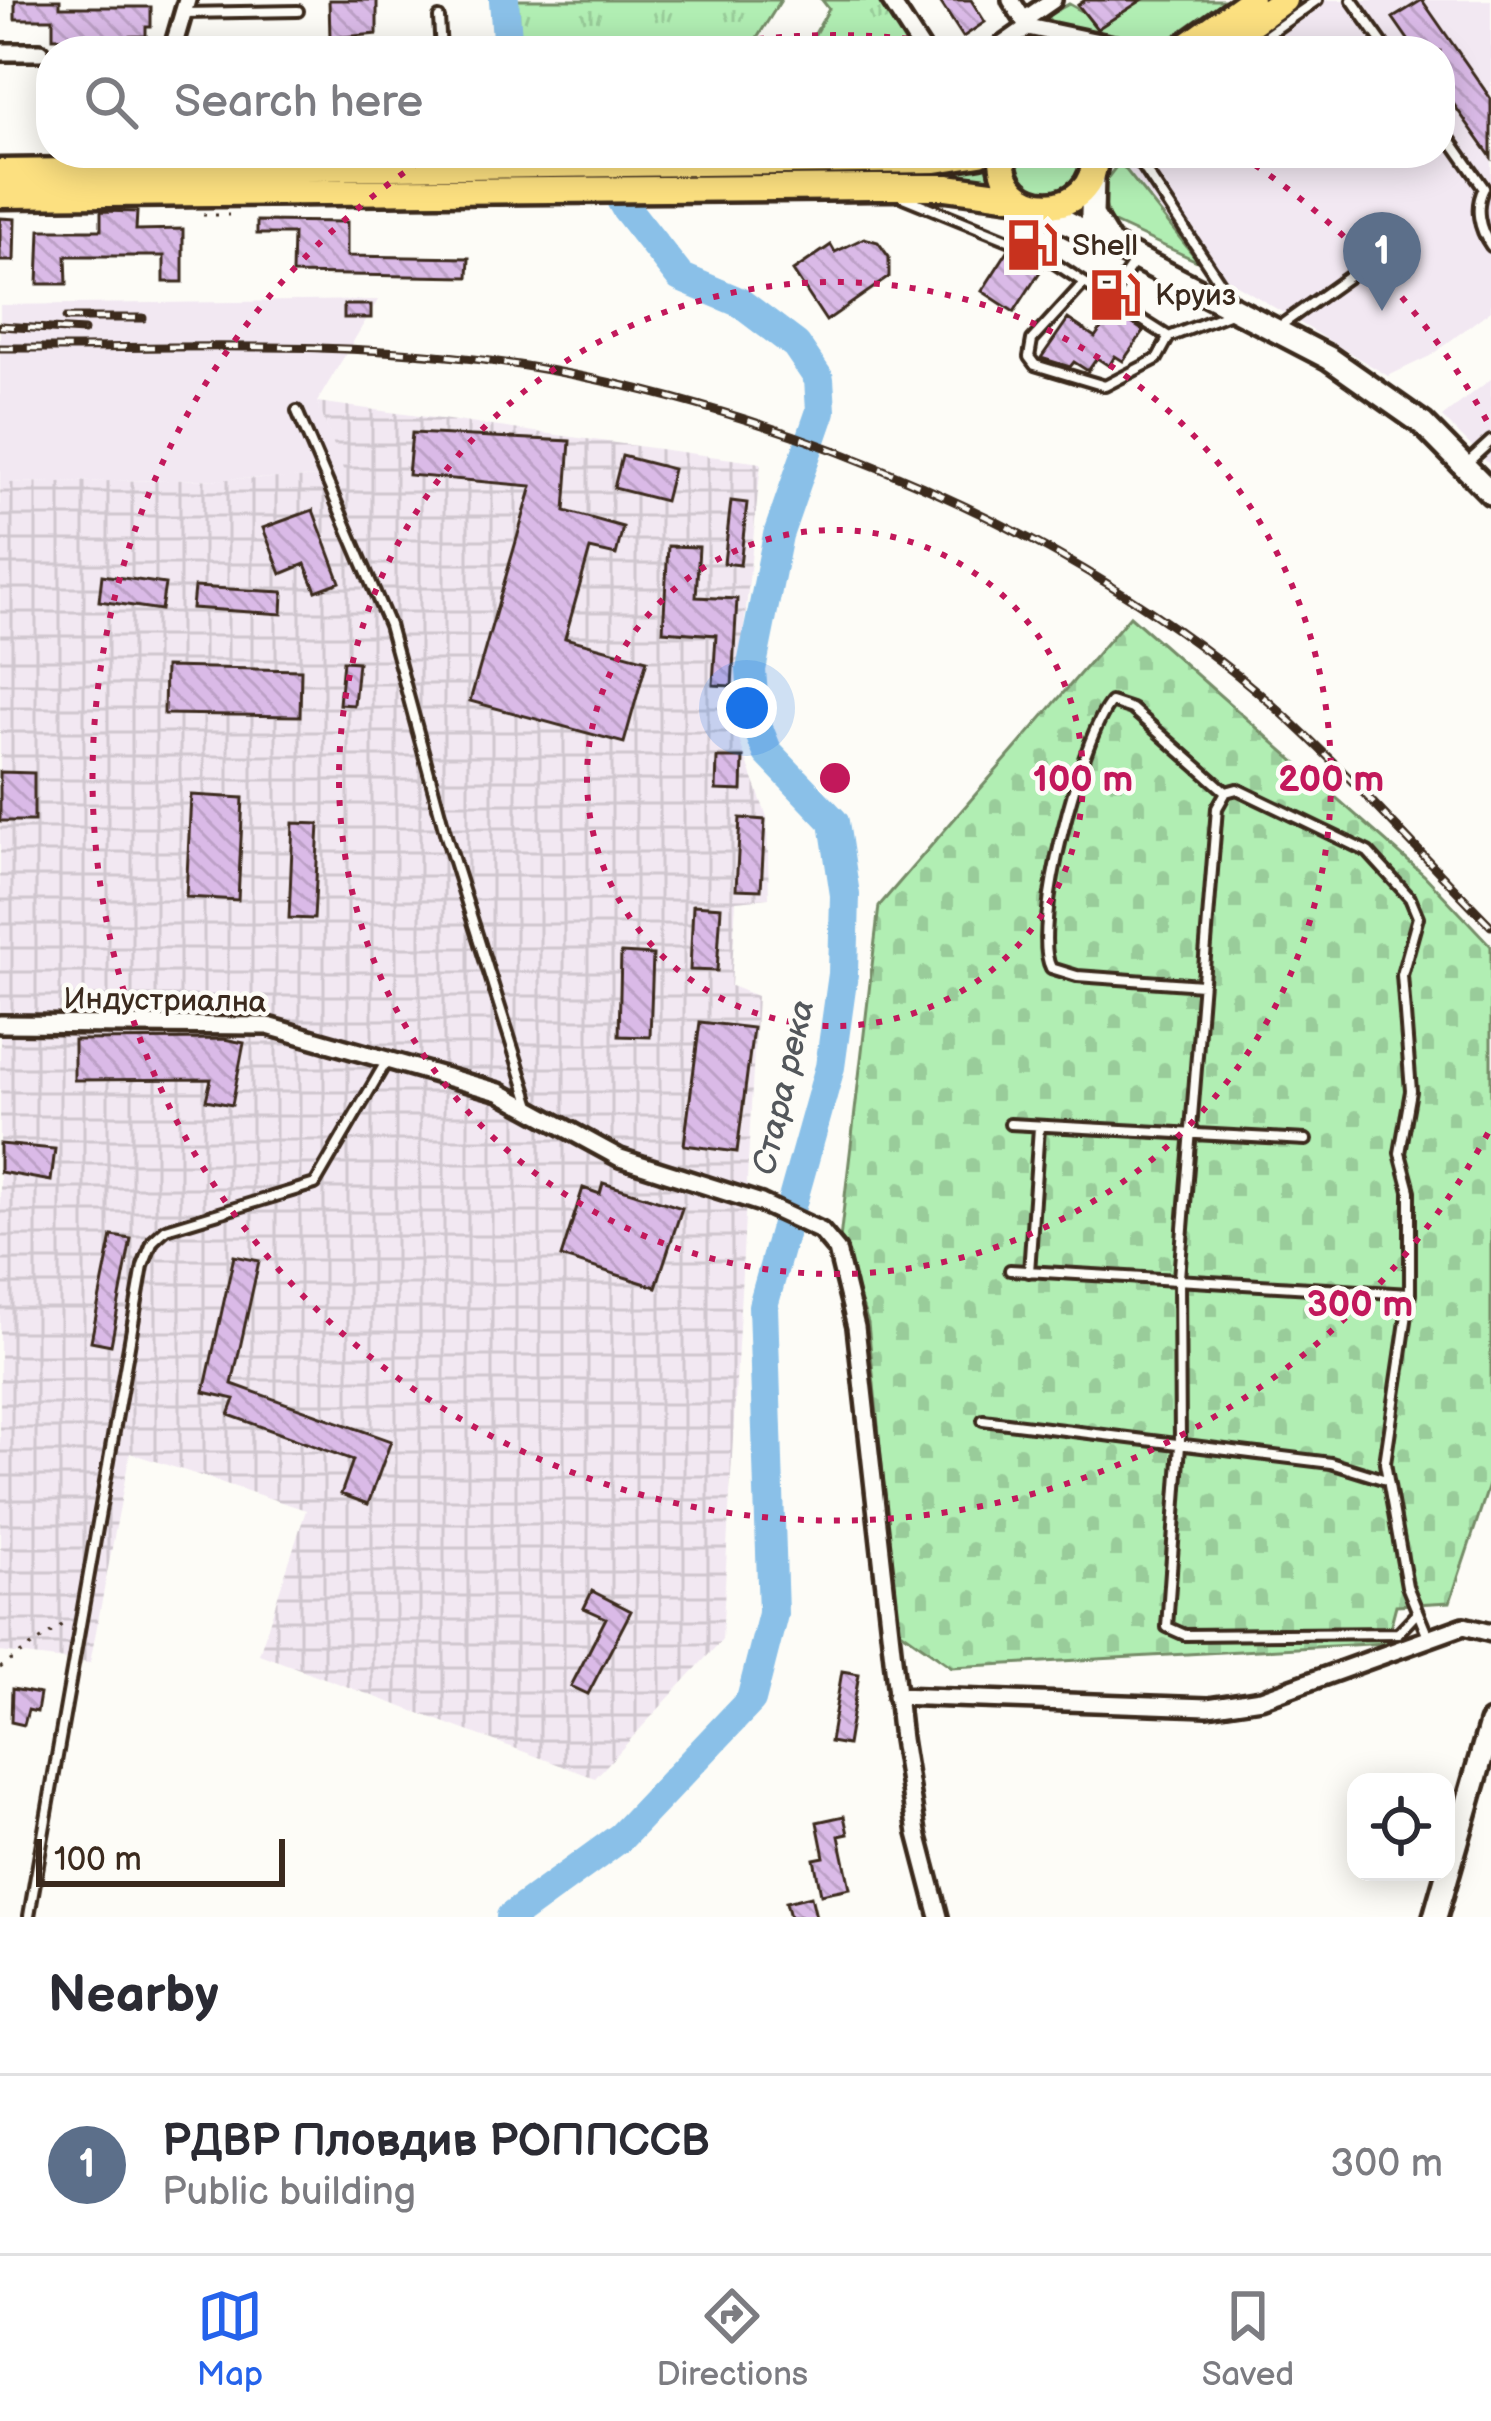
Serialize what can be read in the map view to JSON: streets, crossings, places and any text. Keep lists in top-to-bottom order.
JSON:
{
  "streets": {
    "street": ["Индустриална"]
  },
  "water": ["Стара река"],
  "places": {
    "fuel station": ["Shell", "Круиз"]
  },
  "scale_bar": "100 m",
  "page": {
    "search": "Search here",
    "pins": "1",
    "scale": "100 m",
    "heading": "Nearby",
    "list": [
      {
        "mark": "1",
        "name": "РДВР Пловдив РОППССВ",
        "note": "Public building",
        "value": "300 m"
      }
    ],
    "nav": ["Map", "Directions", "Saved"]
  },
  "rings": ["100 m", "200 m", "300 m"]
}
